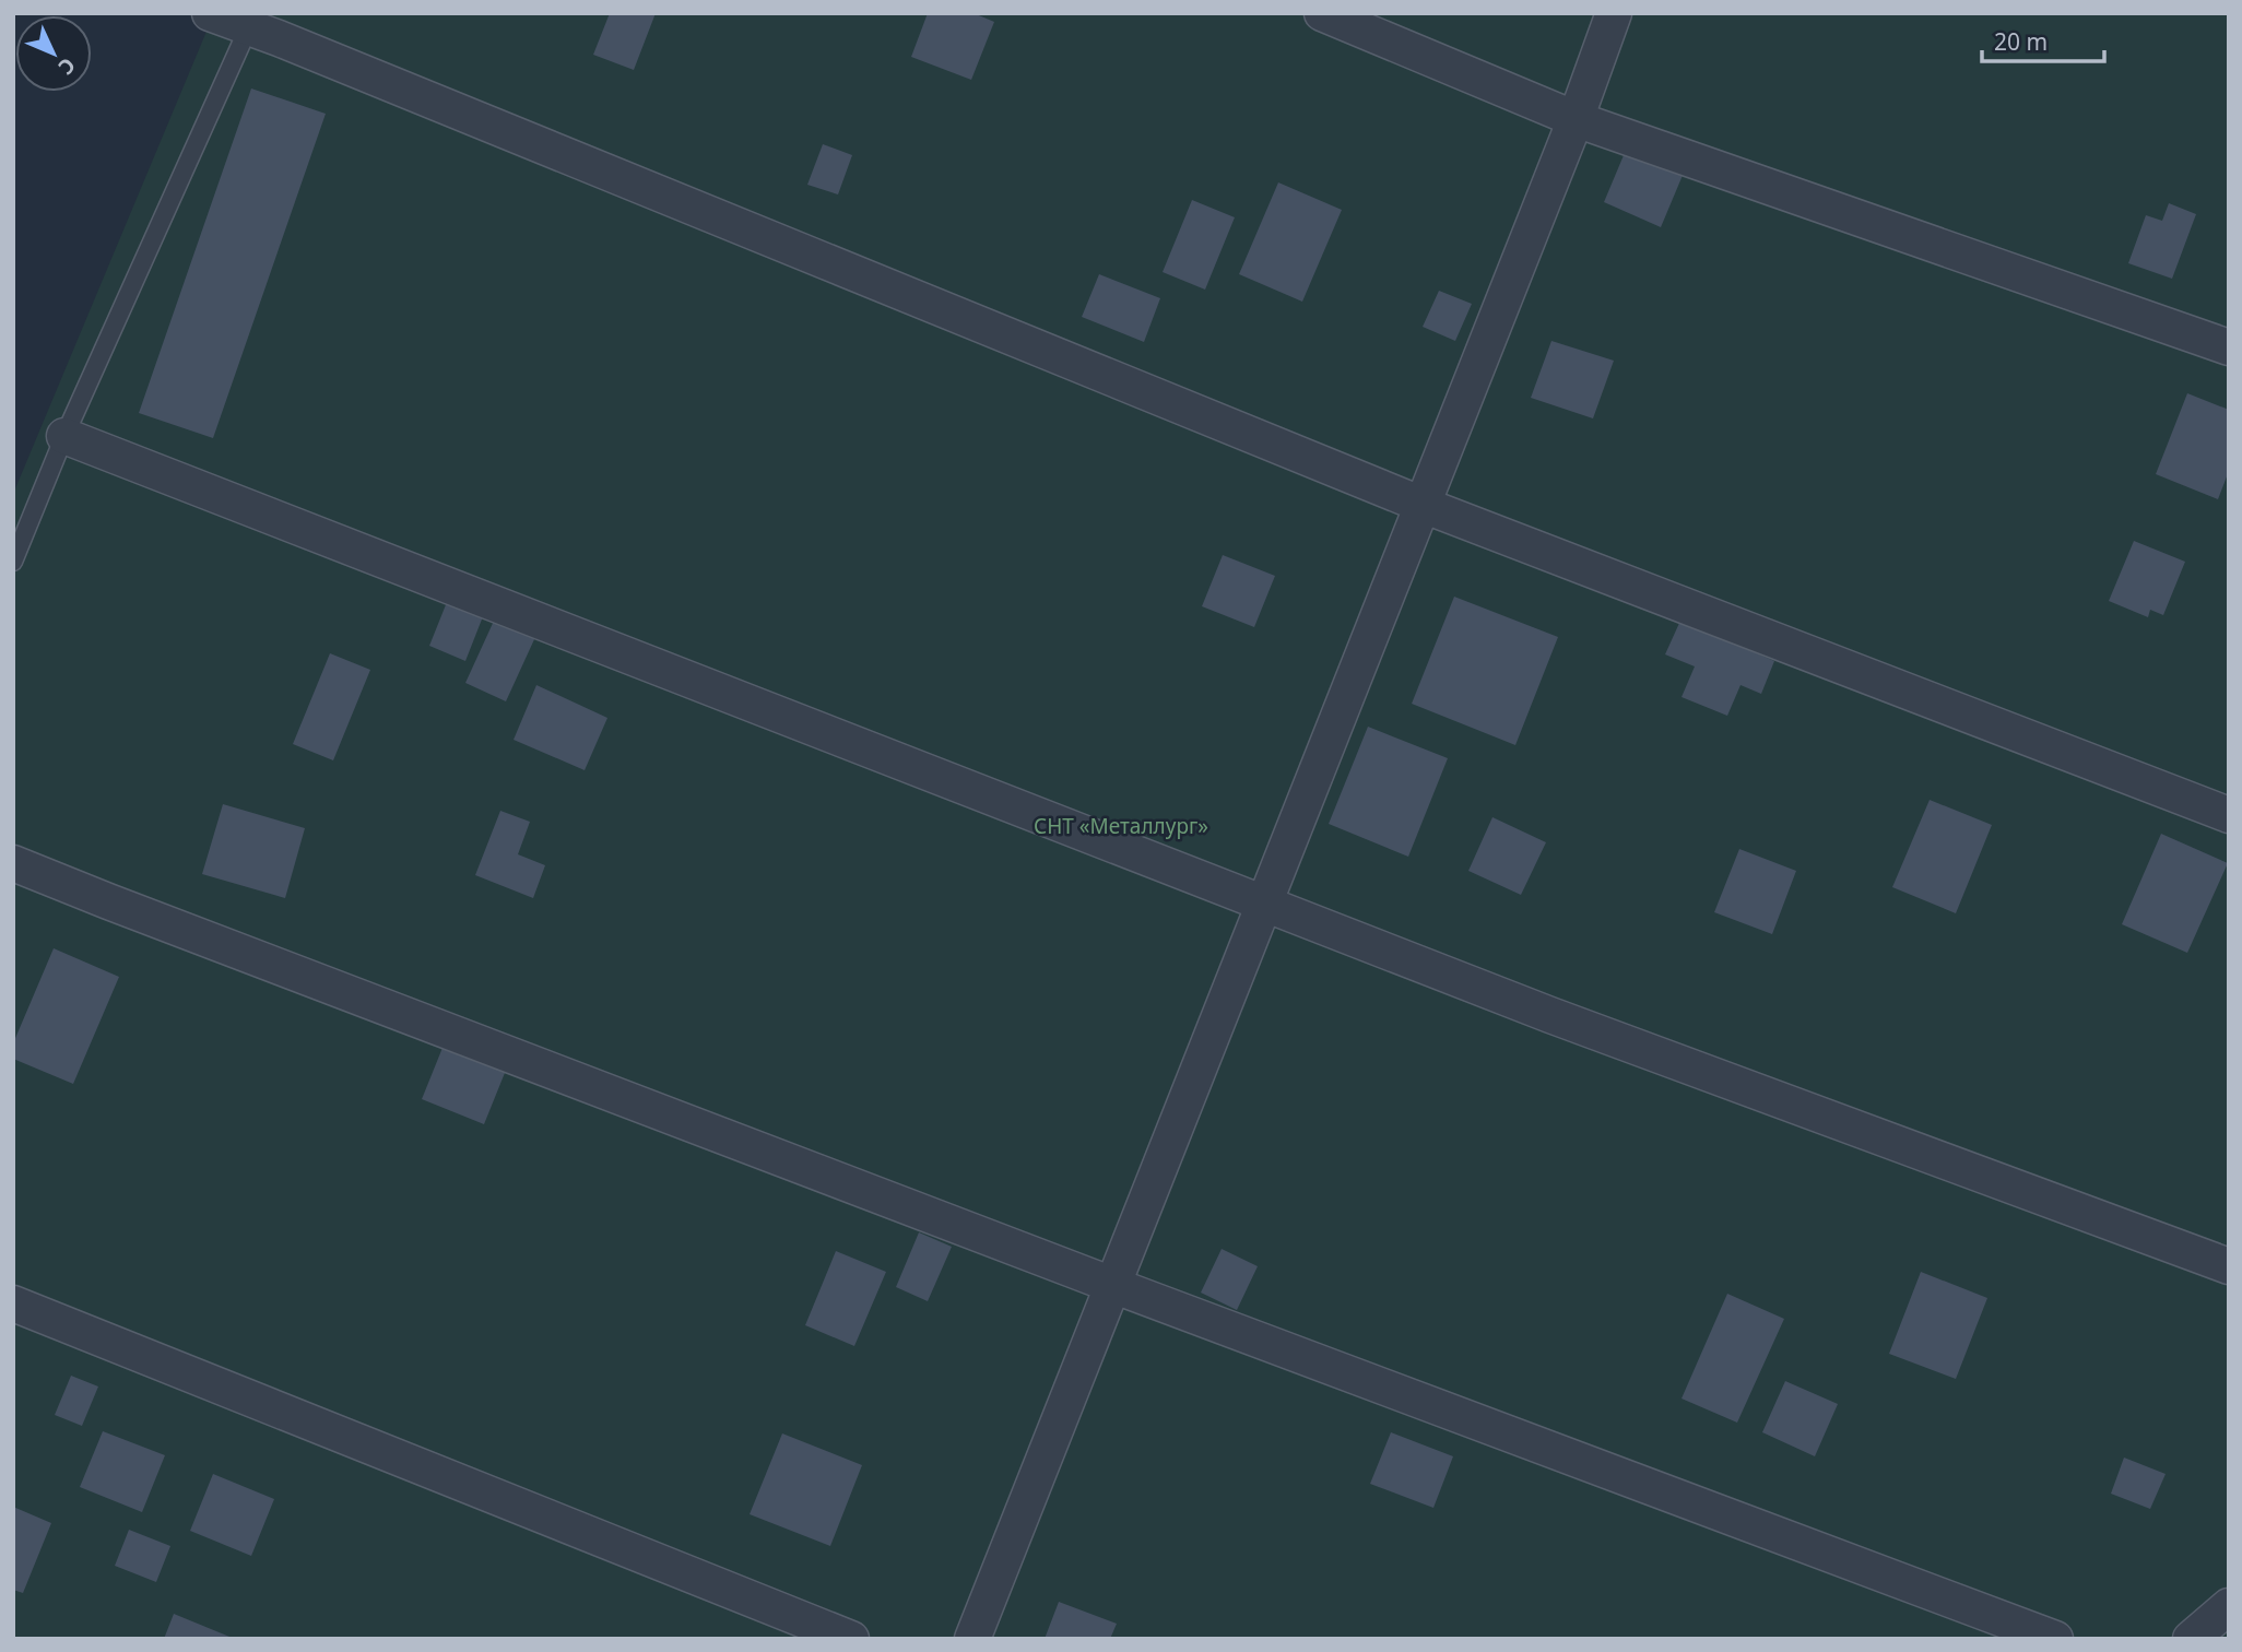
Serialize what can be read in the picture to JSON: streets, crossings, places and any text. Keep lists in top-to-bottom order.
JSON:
{
  "parks": ["СНТ «Металлург»"],
  "scale_bar": "20 m",
  "north": "bottom right"
}
